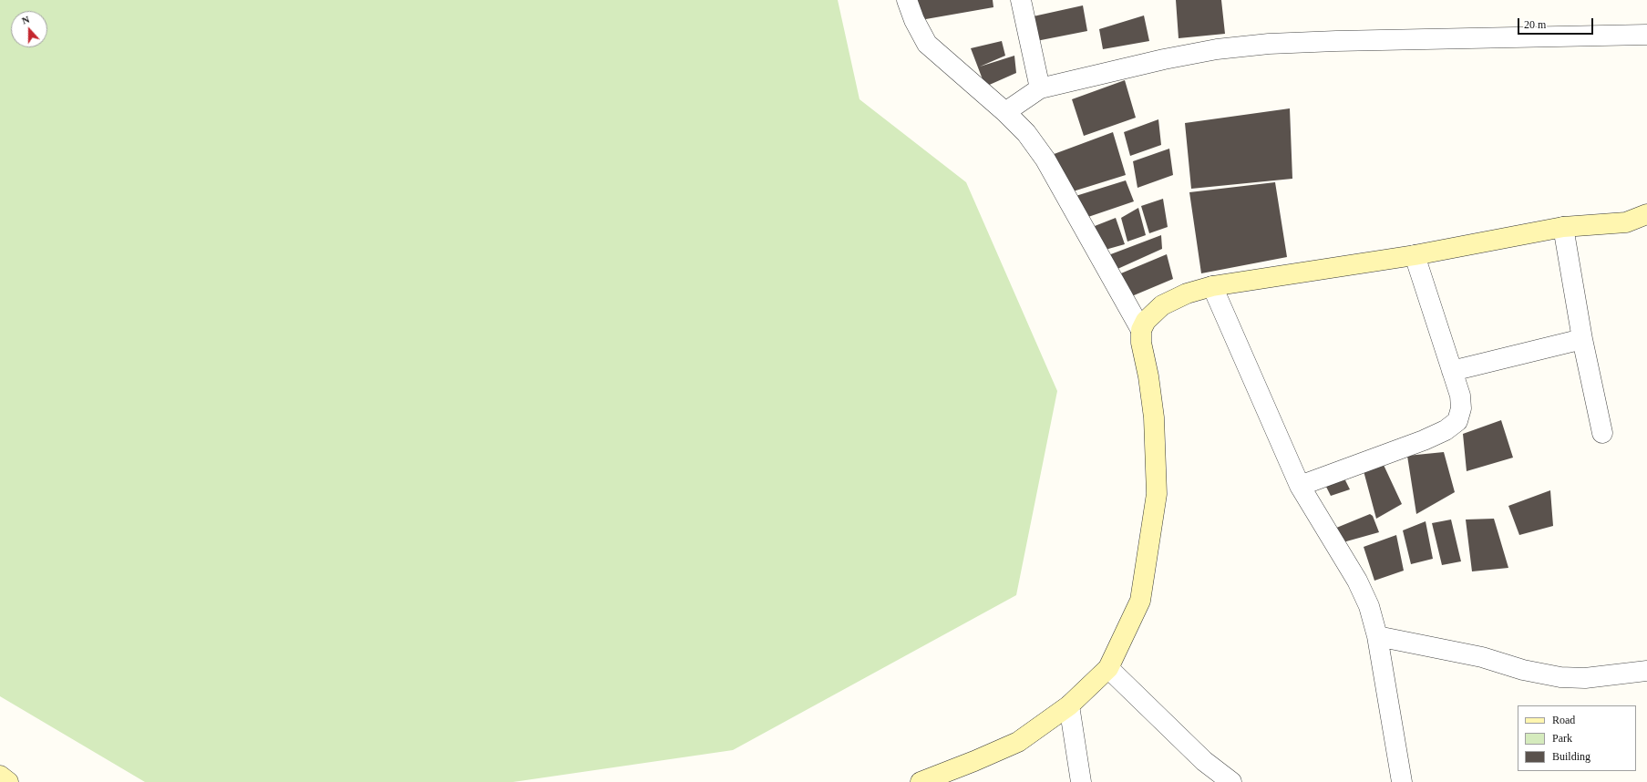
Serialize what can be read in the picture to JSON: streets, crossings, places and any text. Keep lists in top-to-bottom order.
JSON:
{
  "legend": ["Road", "Park", "Building"],
  "scale_bar": "20 m",
  "north": "top"
}
